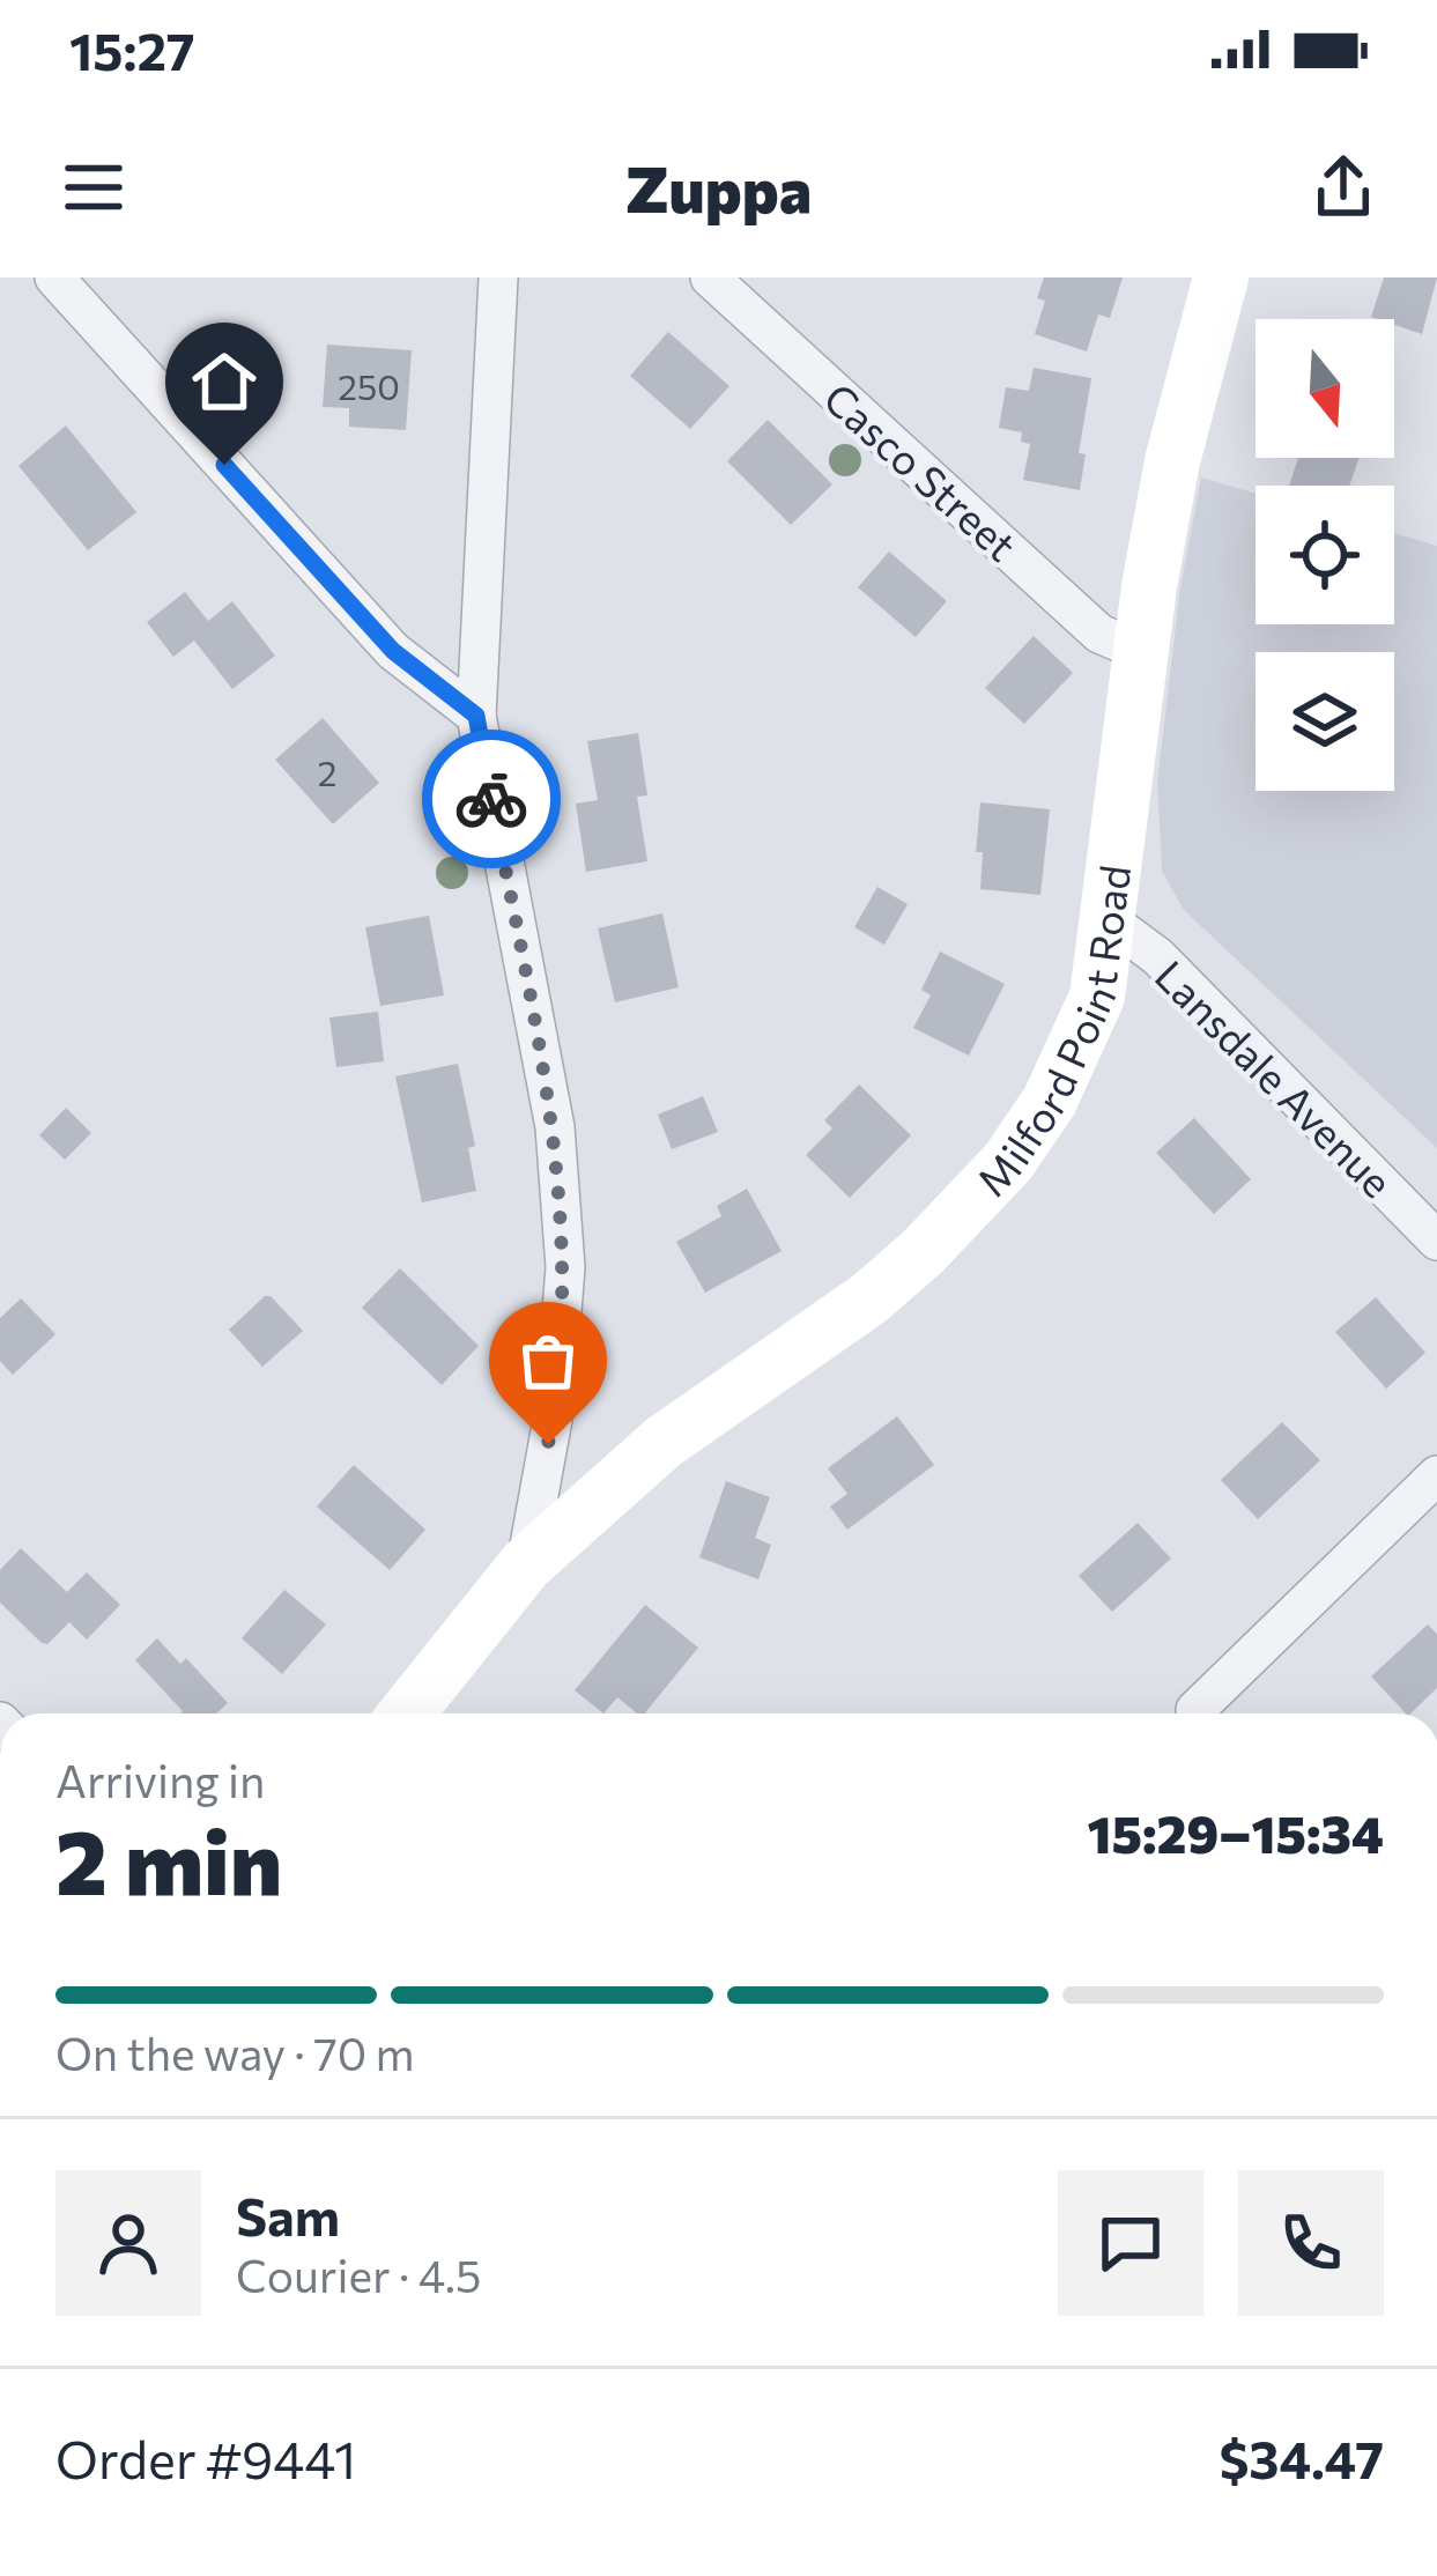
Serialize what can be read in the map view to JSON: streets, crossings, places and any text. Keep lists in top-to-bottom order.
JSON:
{
  "streets": {
    "main road": ["Milford Point Road"],
    "street": ["Casco Street", "Lansdale Avenue"]
  },
  "crossings": [
    ["Casco Street", "Milford Point Road"],
    ["Milford Point Road", "Lansdale Avenue"]
  ],
  "house_numbers": ["250", "2"],
  "north": "bottom",
  "page": {
    "status": "15:27",
    "header": "Zuppa",
    "heading": ["2 min", "Arriving in", "15:29–15:34"],
    "panel": [
      "Sam",
      "Courier · 4.5",
      "Order #9441",
      "$34.47"
    ],
    "bar": "On the way · 70 m"
  }
}
